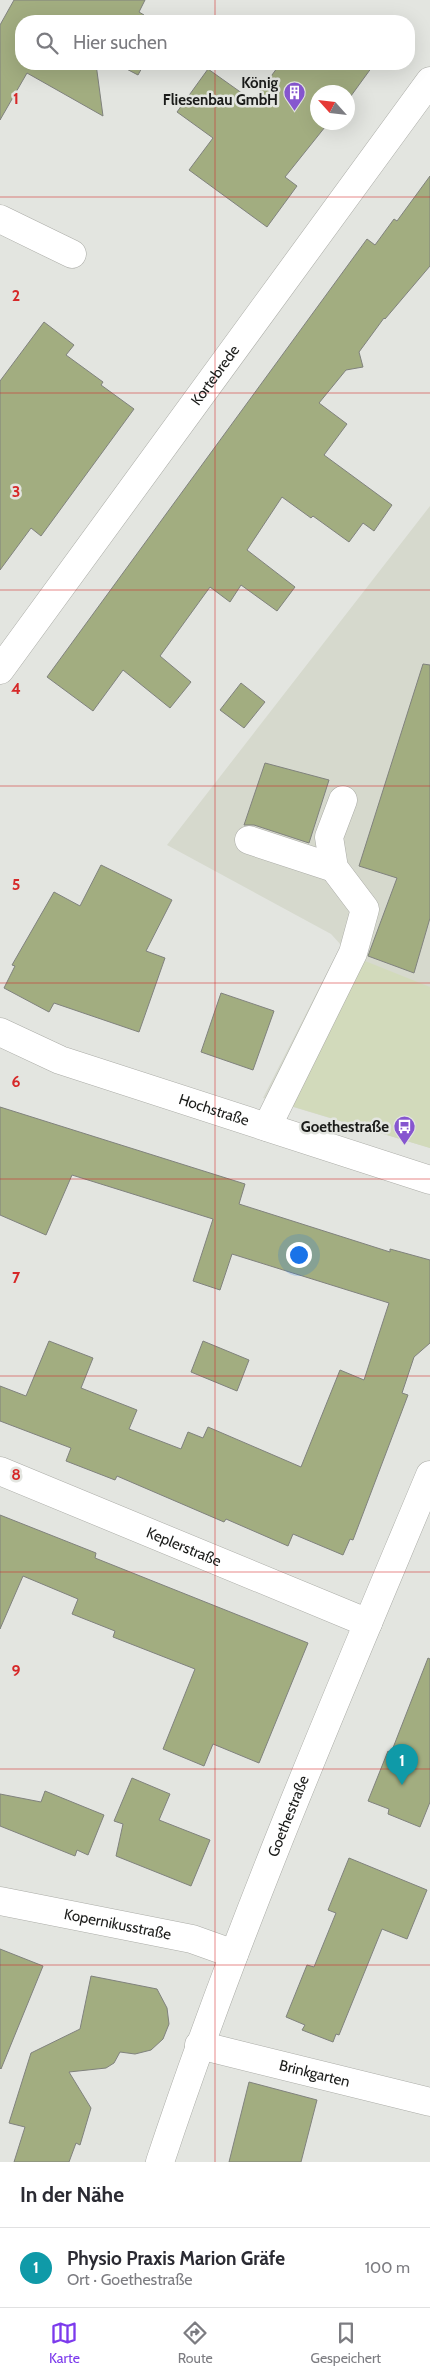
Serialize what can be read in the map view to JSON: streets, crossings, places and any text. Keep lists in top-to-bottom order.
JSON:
{
  "streets": {
    "street": [
      "Kortebrede",
      "Hochstraße",
      "Keplerstraße",
      "Goethestraße",
      "Kopernikusstraße",
      "Brinkgarten"
    ]
  },
  "crossings": [
    ["Keplerstraße", "Goethestraße"],
    ["Goethestraße", "Kopernikusstraße"],
    ["Goethestraße", "Brinkgarten"]
  ],
  "places": {
    "building": ["König Fliesenbau GmbH"],
    "bus stop": ["Goethestraße"]
  },
  "north": "top left",
  "page": {
    "search": "Hier suchen",
    "pins": "1",
    "heading": "In der Nähe",
    "list": [
      {
        "mark": "1",
        "name": "Physio Praxis Marion Gräfe",
        "note": "Ort · Goethestraße",
        "value": "100 m"
      }
    ],
    "nav": ["Karte", "Route", "Gespeichert"]
  },
  "grid": {
    "rows": [
      "1",
      "2",
      "3",
      "4",
      "5",
      "6",
      "7",
      "8",
      "9"
    ]
  }
}
